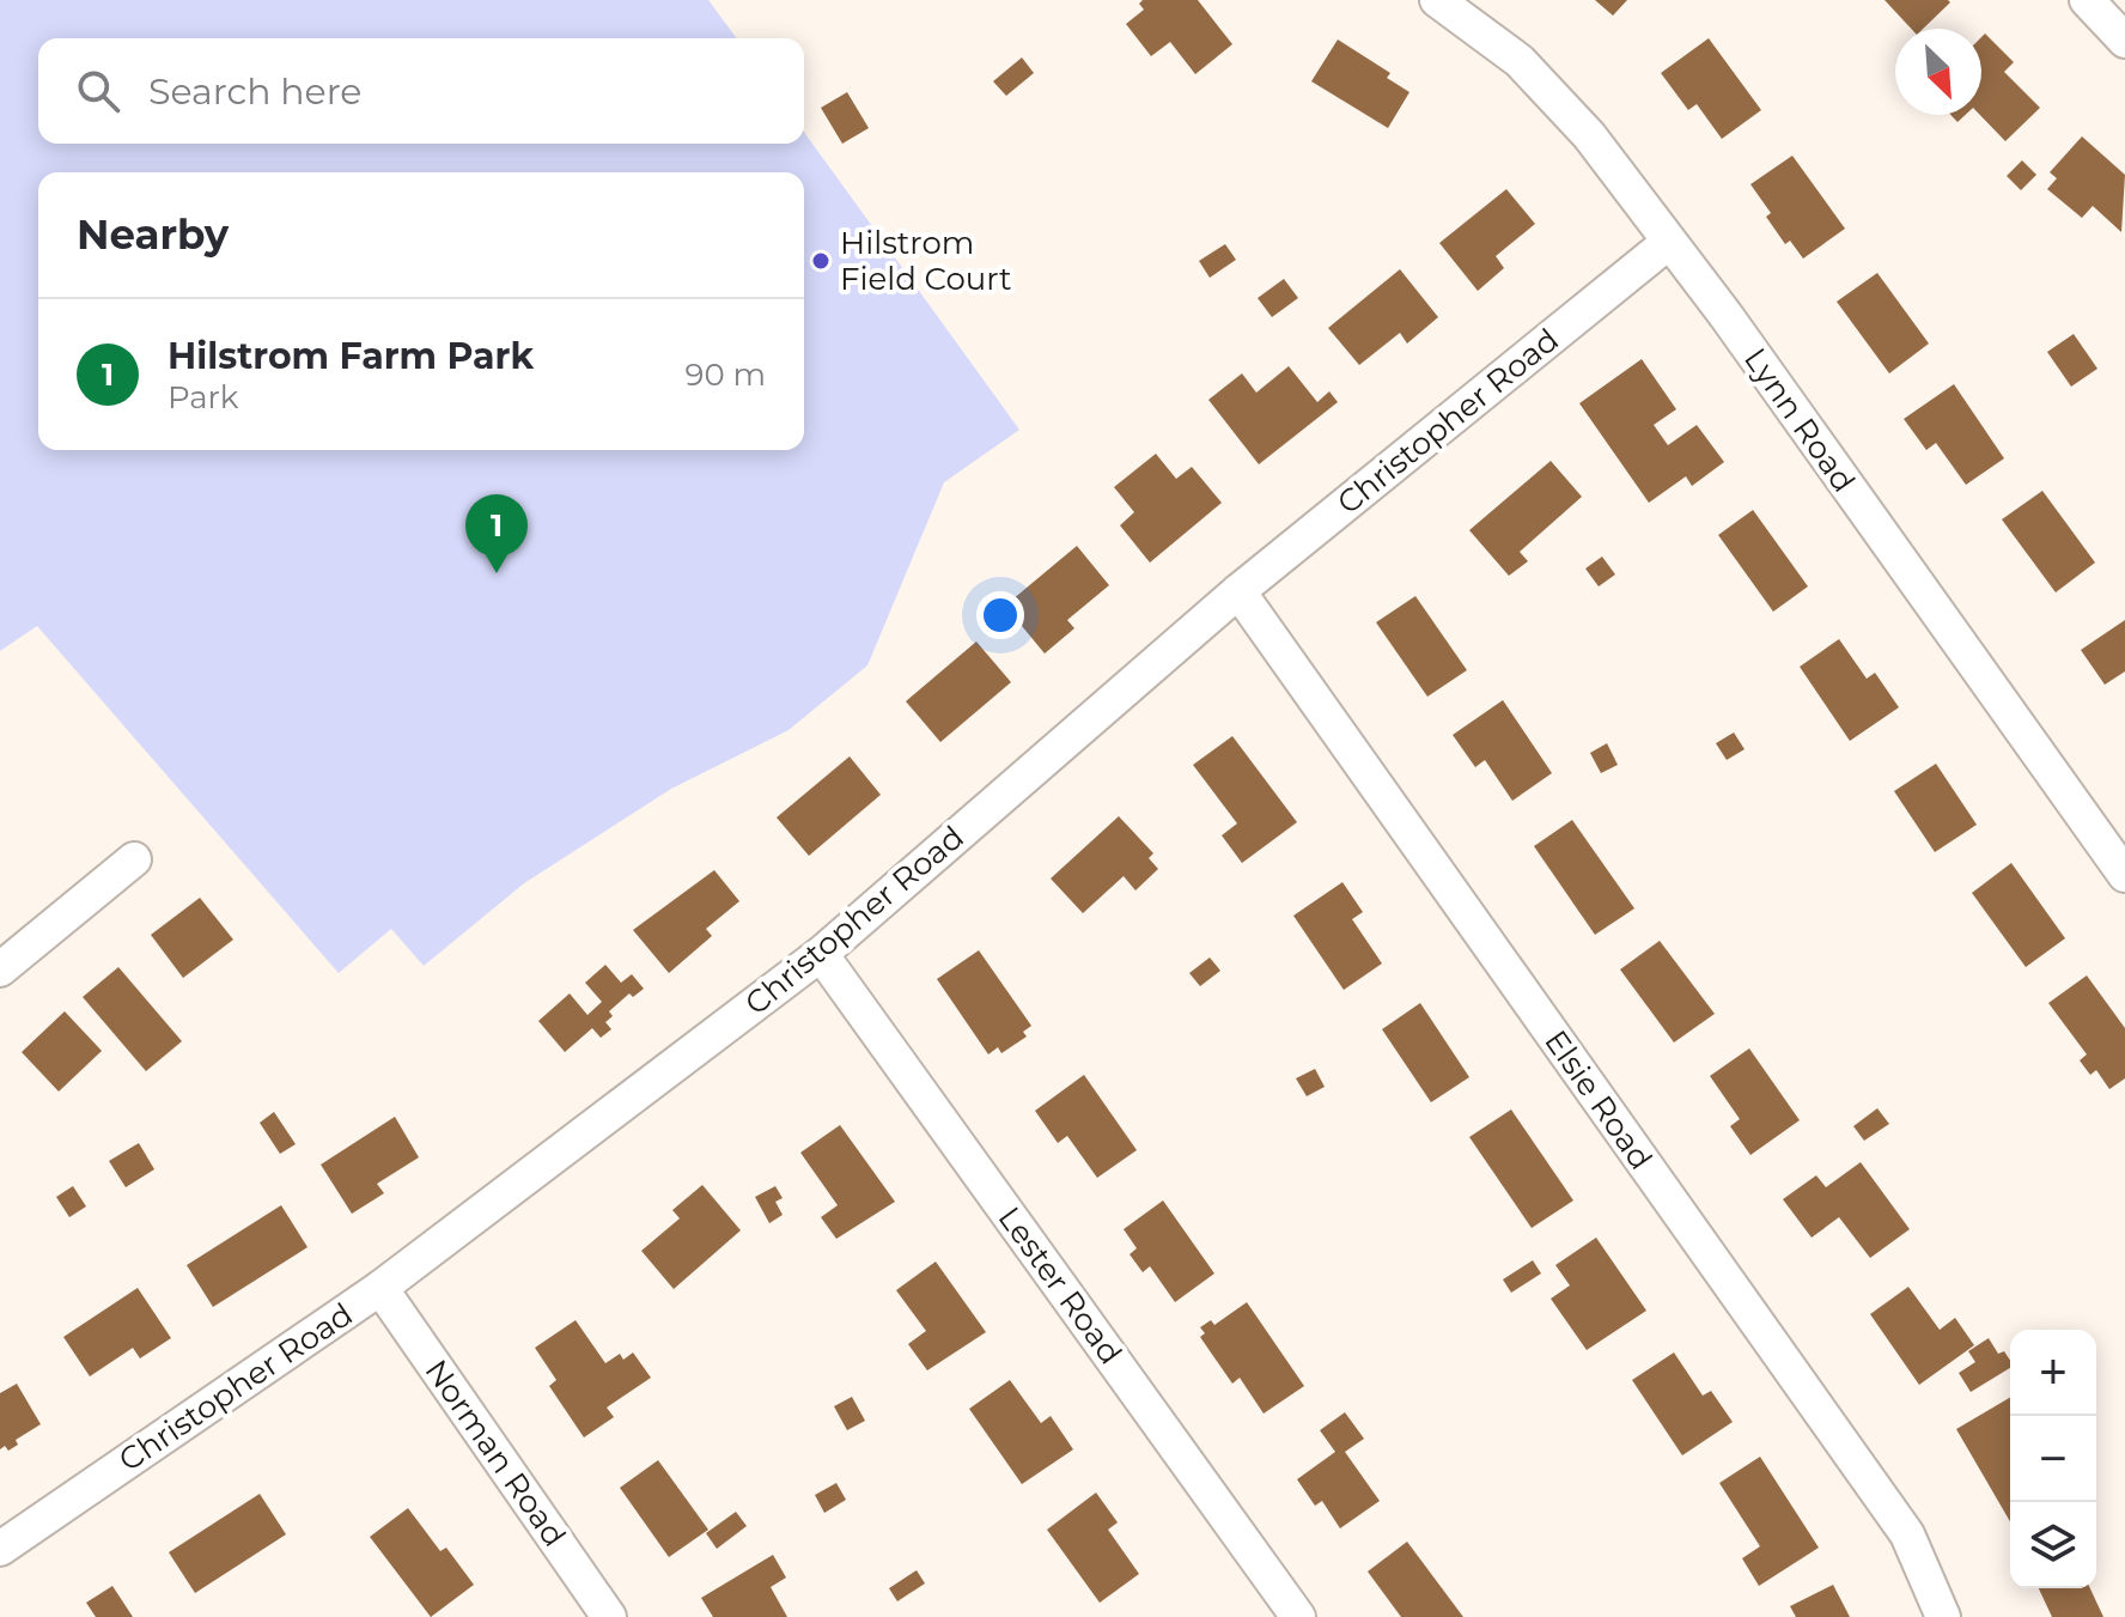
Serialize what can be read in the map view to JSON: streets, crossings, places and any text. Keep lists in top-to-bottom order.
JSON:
{
  "streets": {
    "street": [
      "Lynn Road",
      "Christopher Road",
      "Elsie Road",
      "Lester Road",
      "Norman Road"
    ]
  },
  "crossings": [
    ["Lynn Road", "Christopher Road"],
    ["Christopher Road", "Elsie Road"],
    ["Christopher Road", "Lester Road"],
    ["Christopher Road", "Norman Road"]
  ],
  "places": ["Hilstrom Field Court"],
  "north": "bottom right",
  "page": {
    "search": "Search here",
    "heading": "Nearby",
    "list": [
      {
        "mark": "1",
        "name": "Hilstrom Farm Park",
        "note": "Park",
        "value": "90 m"
      }
    ],
    "pins": "1",
    "map_buttons": ["+", "−"]
  }
}
